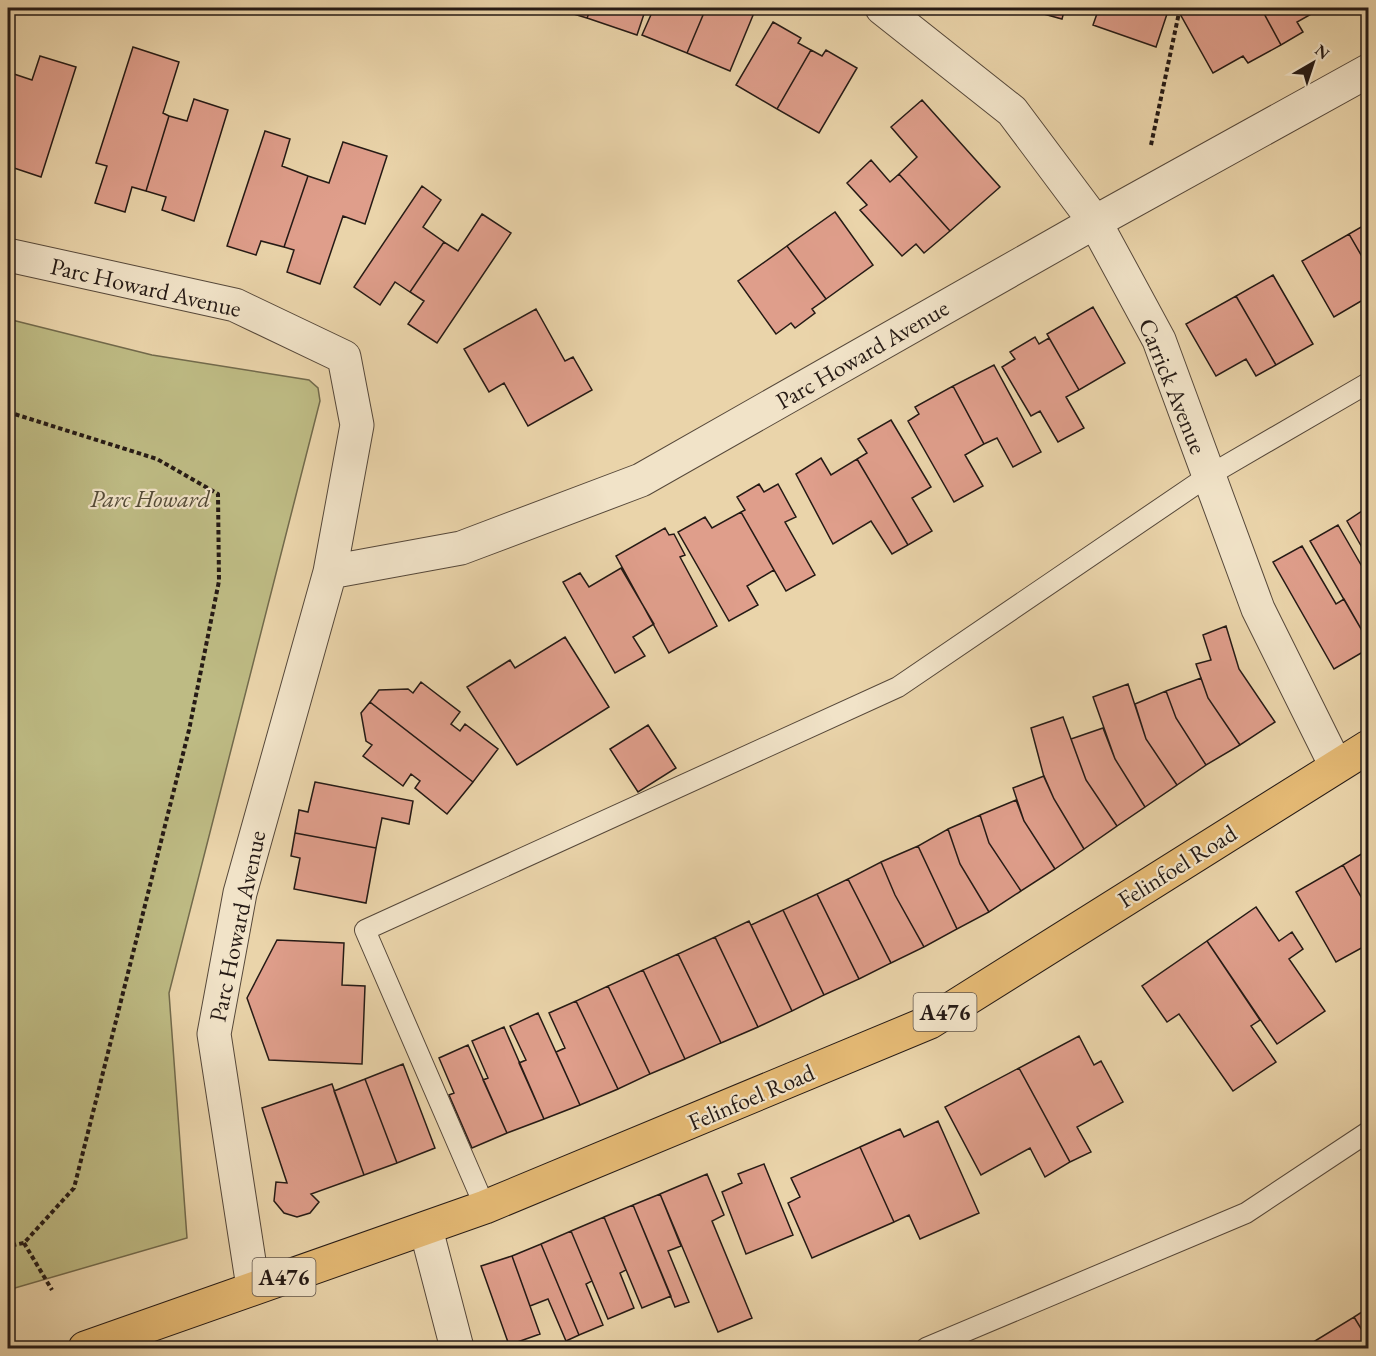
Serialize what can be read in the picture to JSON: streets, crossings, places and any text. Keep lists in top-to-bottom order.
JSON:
{
  "streets": {
    "main road": ["Felinfoel Road", "A476"],
    "street": ["Parc Howard Avenue", "Carrick Avenue"]
  },
  "crossings": [
    ["Parc Howard Avenue", "Carrick Avenue"],
    ["Parc Howard Avenue", "Felinfoel Road"],
    ["Carrick Avenue", "Felinfoel Road"]
  ],
  "parks": ["Parc Howard"],
  "north": "top right"
}
